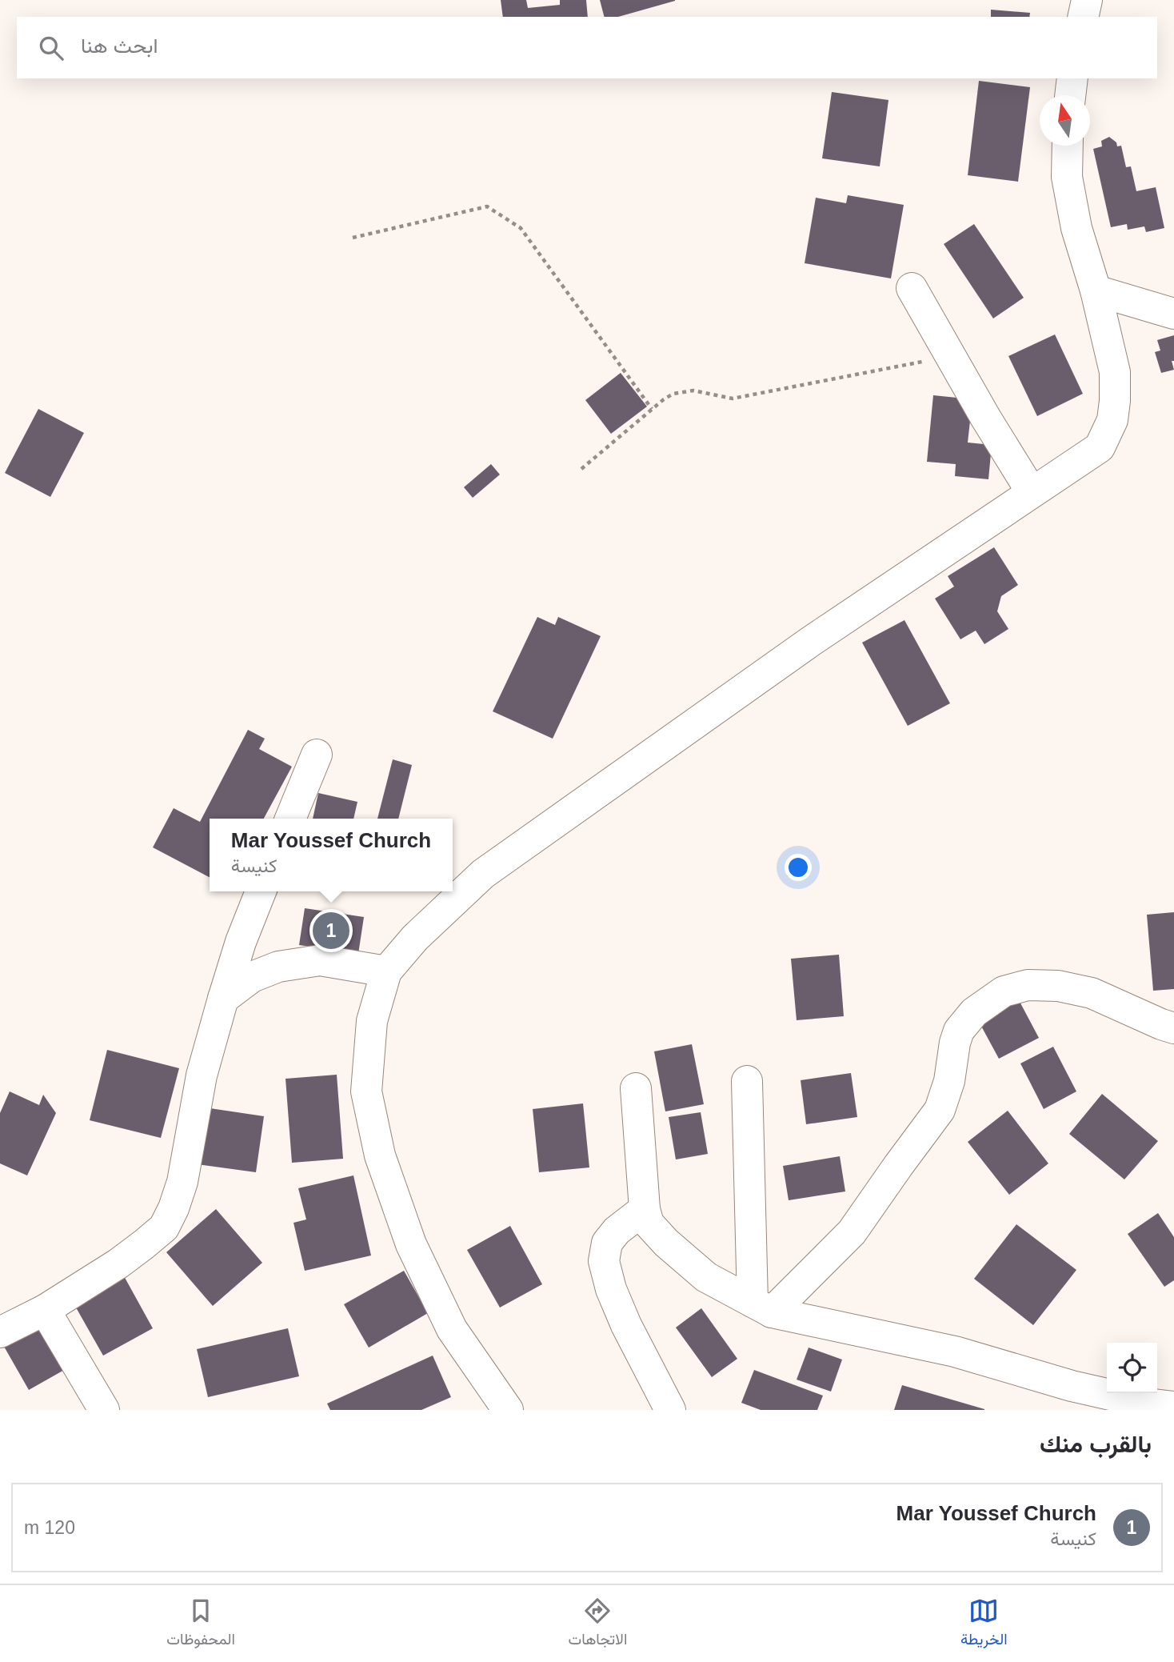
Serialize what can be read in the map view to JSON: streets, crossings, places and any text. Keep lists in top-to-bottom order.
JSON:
{
  "north": "top",
  "page": {
    "search": "ابحث هنا",
    "popup": ["Mar Youssef Church", "كنيسة"],
    "pins": "1",
    "heading": "بالقرب منك",
    "list": [
      {
        "mark": "1",
        "name": "Mar Youssef Church",
        "note": "كنيسة",
        "value": "120 m"
      }
    ],
    "nav": ["الخريطة", "الاتجاهات", "المحفوظات"]
  }
}
